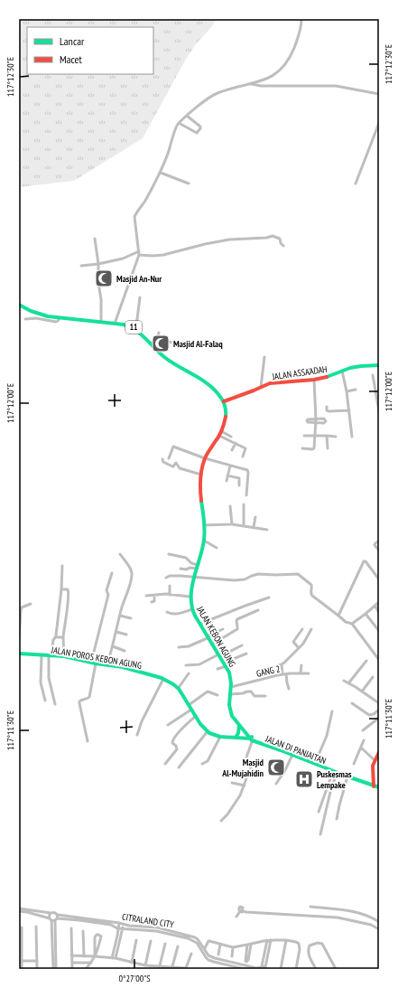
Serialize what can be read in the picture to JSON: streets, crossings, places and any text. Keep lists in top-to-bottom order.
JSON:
{
  "streets": {
    "main road": [
      "11",
      "JALAN ASSA'ADAH",
      "JALAN KEBON AGUNG",
      "JALAN POROS KEBON AGUNG",
      "JALAN DI PANJAITAN"
    ],
    "street": ["GANG 2", "CITRALAND CITY"]
  },
  "crossings": [
    ["11", "JALAN ASSA'ADAH"],
    ["11", "JALAN KEBON AGUNG"],
    ["JALAN ASSA'ADAH", "JALAN KEBON AGUNG"],
    ["JALAN KEBON AGUNG", "JALAN POROS KEBON AGUNG"],
    ["JALAN KEBON AGUNG", "GANG 2"],
    ["JALAN KEBON AGUNG", "JALAN DI PANJAITAN"],
    ["JALAN POROS KEBON AGUNG", "JALAN DI PANJAITAN"]
  ],
  "places": {
    "mosque": ["Masjid An-Nur", "Masjid Al-Falaq", "Masjid Al-Mujahidin"],
    "hospital": ["Puskesmas Lempake"]
  },
  "legend": ["Lancar", "Macet"],
  "coordinates": [
    "117°12'30\"E",
    "117°12'00\"E",
    "117°11'30\"E",
    "0°27'00\"S"
  ]
}
